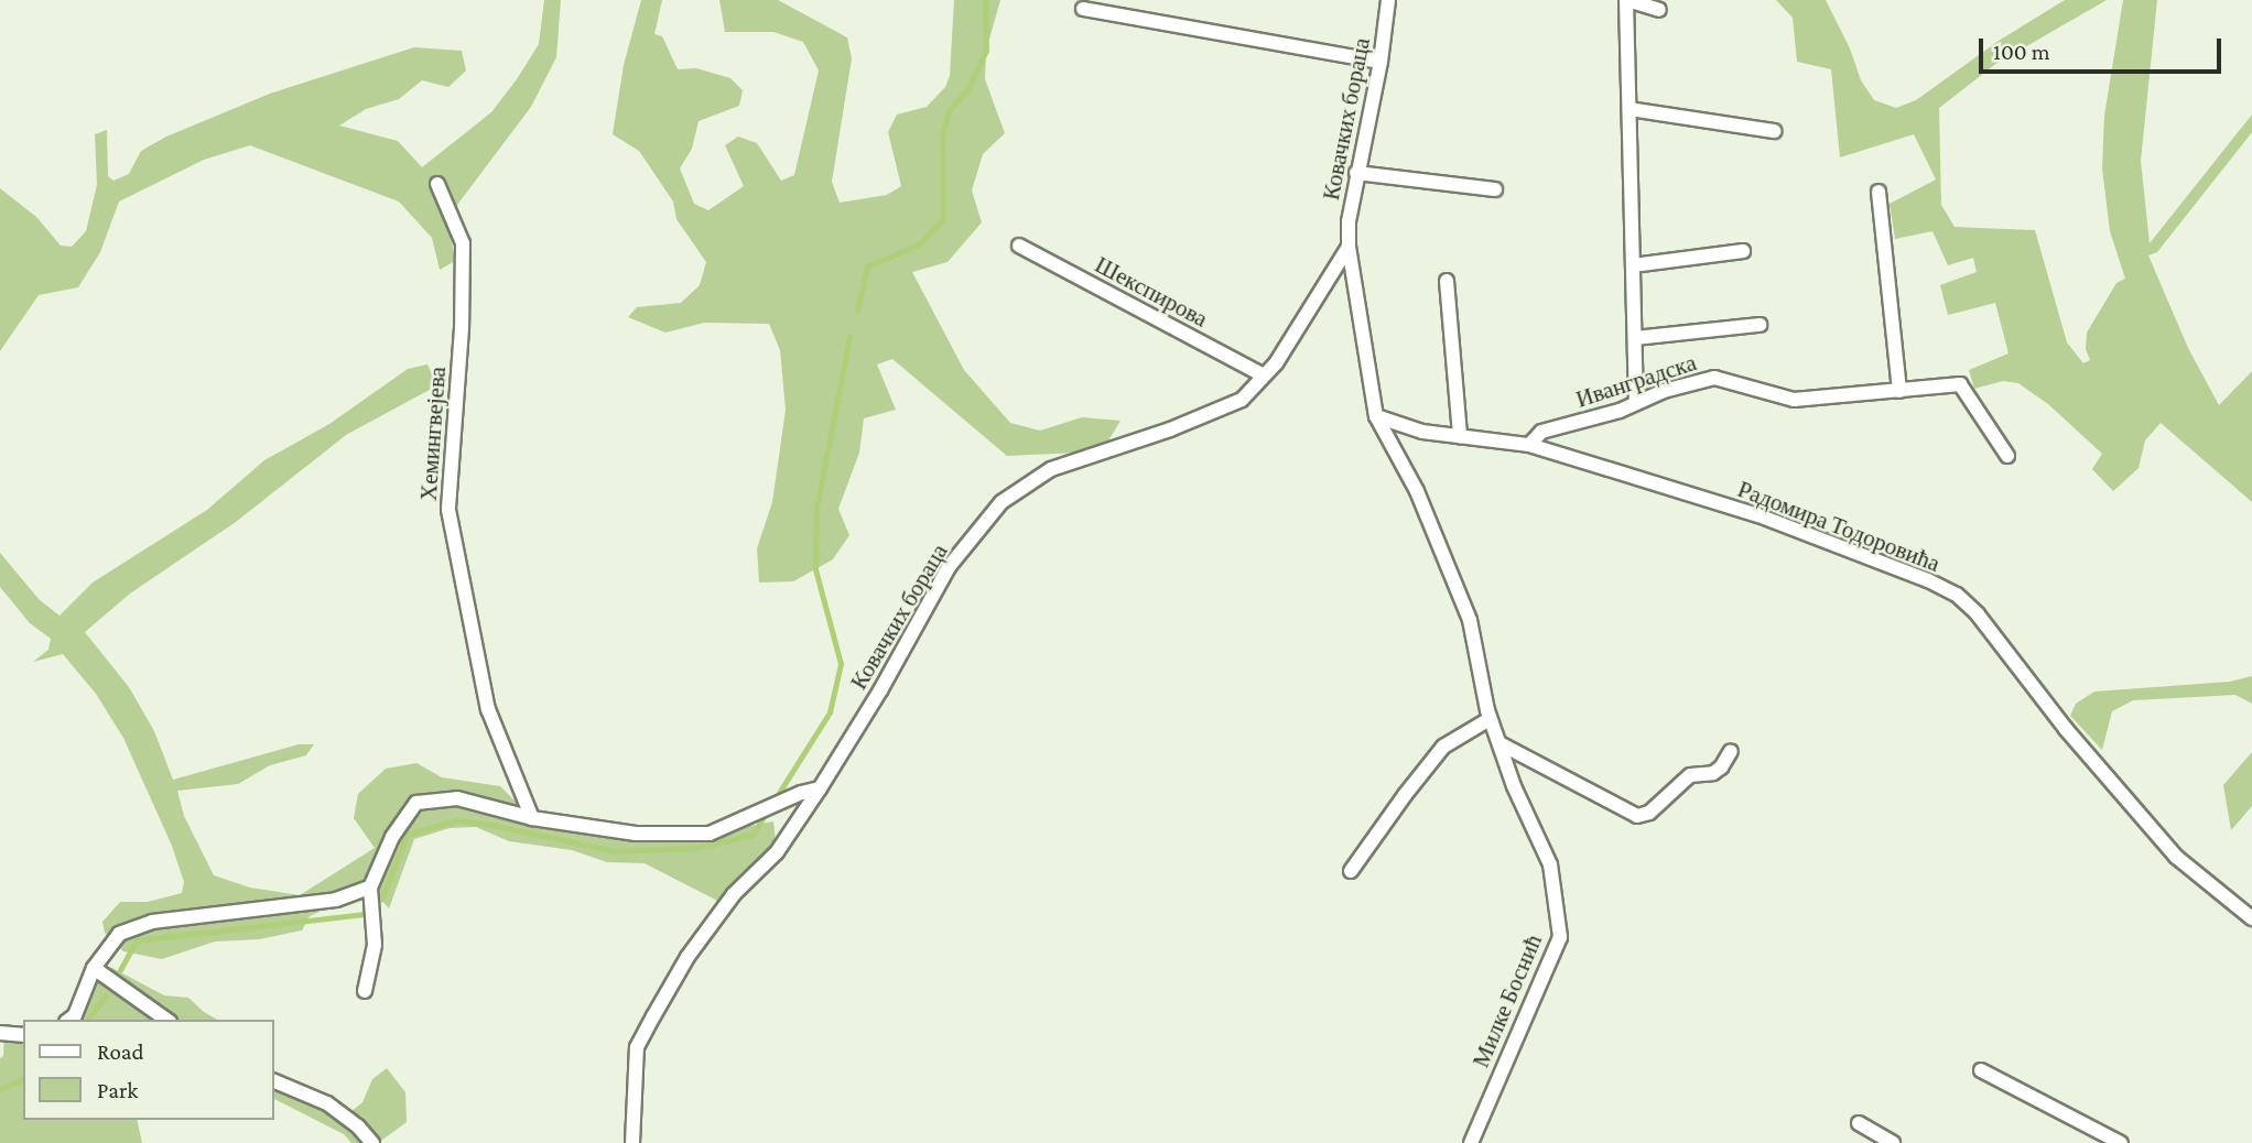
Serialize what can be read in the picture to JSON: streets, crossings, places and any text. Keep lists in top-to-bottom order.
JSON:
{
  "streets": {
    "street": [
      "Ковачких бораца",
      "Шекспирова",
      "Иванградска",
      "Хемингвејева",
      "Радомира Тодоровића",
      "Милке Боснић"
    ]
  },
  "crossings": [
    ["Ковачких бораца", "Шекспирова"],
    ["Ковачких бораца", "Радомира Тодоровића"],
    ["Ковачких бораца", "Милке Боснић"],
    ["Иванградска", "Радомира Тодоровића"],
    ["Радомира Тодоровића", "Милке Боснић"]
  ],
  "legend": ["Road", "Park"],
  "scale_bar": "100 m"
}
